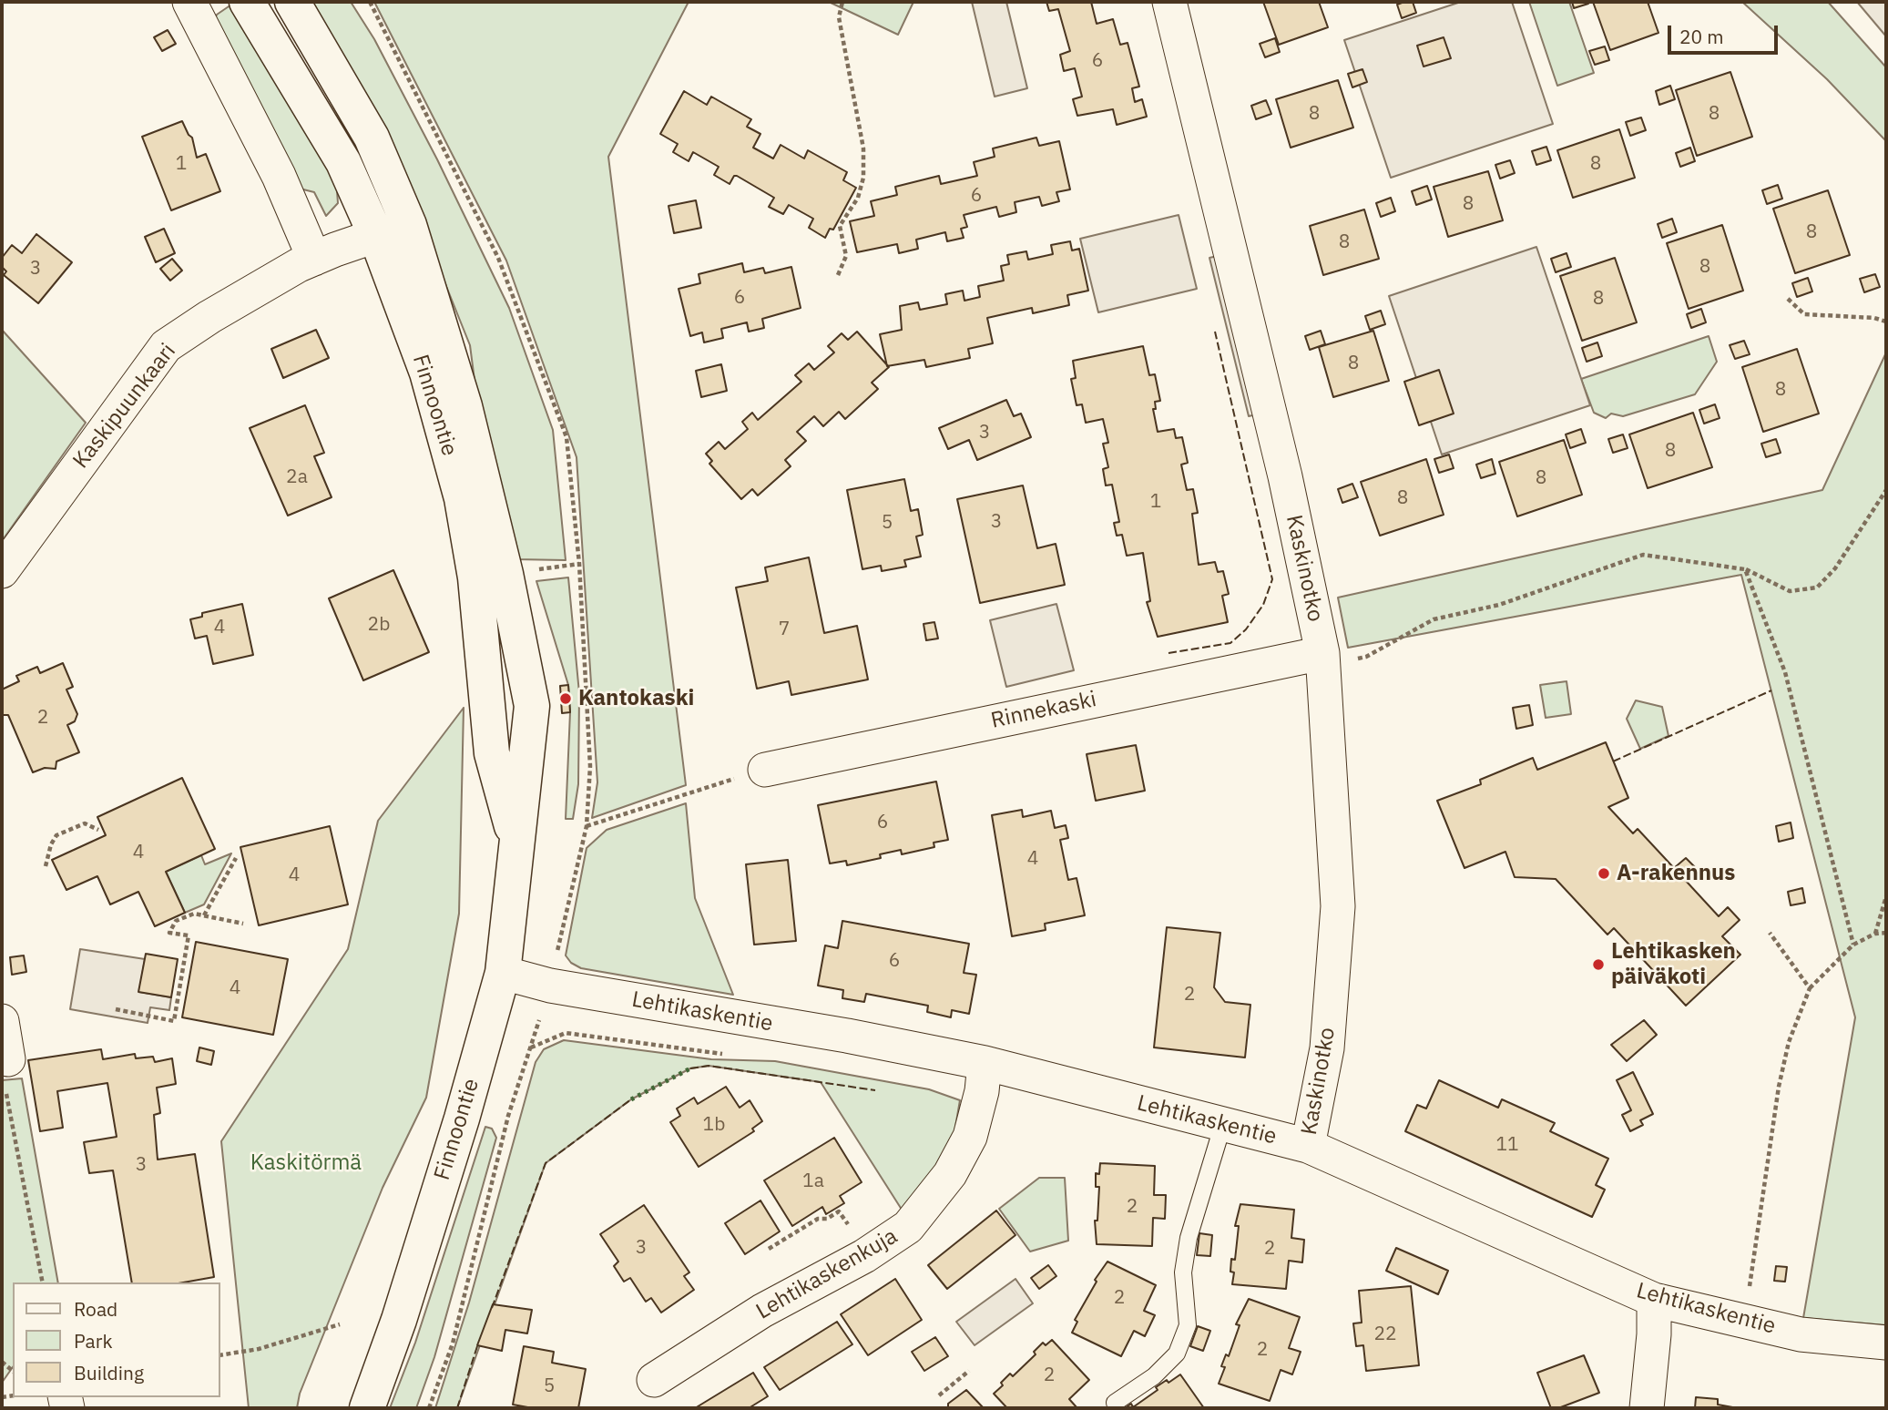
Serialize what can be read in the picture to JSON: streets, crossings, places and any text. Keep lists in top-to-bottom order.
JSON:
{
  "streets": {
    "main road": ["Finnoontie"],
    "street": [
      "Kaskipuunkaari",
      "Kaskinotko",
      "Rinnekaski",
      "Lehtikaskentie",
      "Lehtikaskenkuja"
    ]
  },
  "crossings": [
    ["Finnoontie", "Kaskipuunkaari"],
    ["Finnoontie", "Lehtikaskentie"],
    ["Kaskinotko", "Rinnekaski"],
    ["Kaskinotko", "Lehtikaskentie"],
    ["Lehtikaskentie", "Lehtikaskenkuja"]
  ],
  "parks": ["Kaskitörmä"],
  "places": ["Kantokaski", "A-rakennus", "Lehtikasken päiväkoti"],
  "house_numbers": [
    "6",
    "8",
    "8",
    "1",
    "8",
    "6",
    "8",
    "8",
    "8",
    "8",
    "3",
    "6",
    "8",
    "8",
    "8",
    "3",
    "8",
    "2a",
    "8",
    "8",
    "1",
    "3",
    "5",
    "2b",
    "4",
    "7",
    "2",
    "6",
    "4",
    "4",
    "4",
    "6",
    "4",
    "2",
    "1b",
    "11",
    "3",
    "1a",
    "2",
    "3",
    "2",
    "2",
    "22",
    "2",
    "2",
    "5"
  ],
  "legend": ["Road", "Park", "Building"],
  "scale_bar": "20 m"
}
